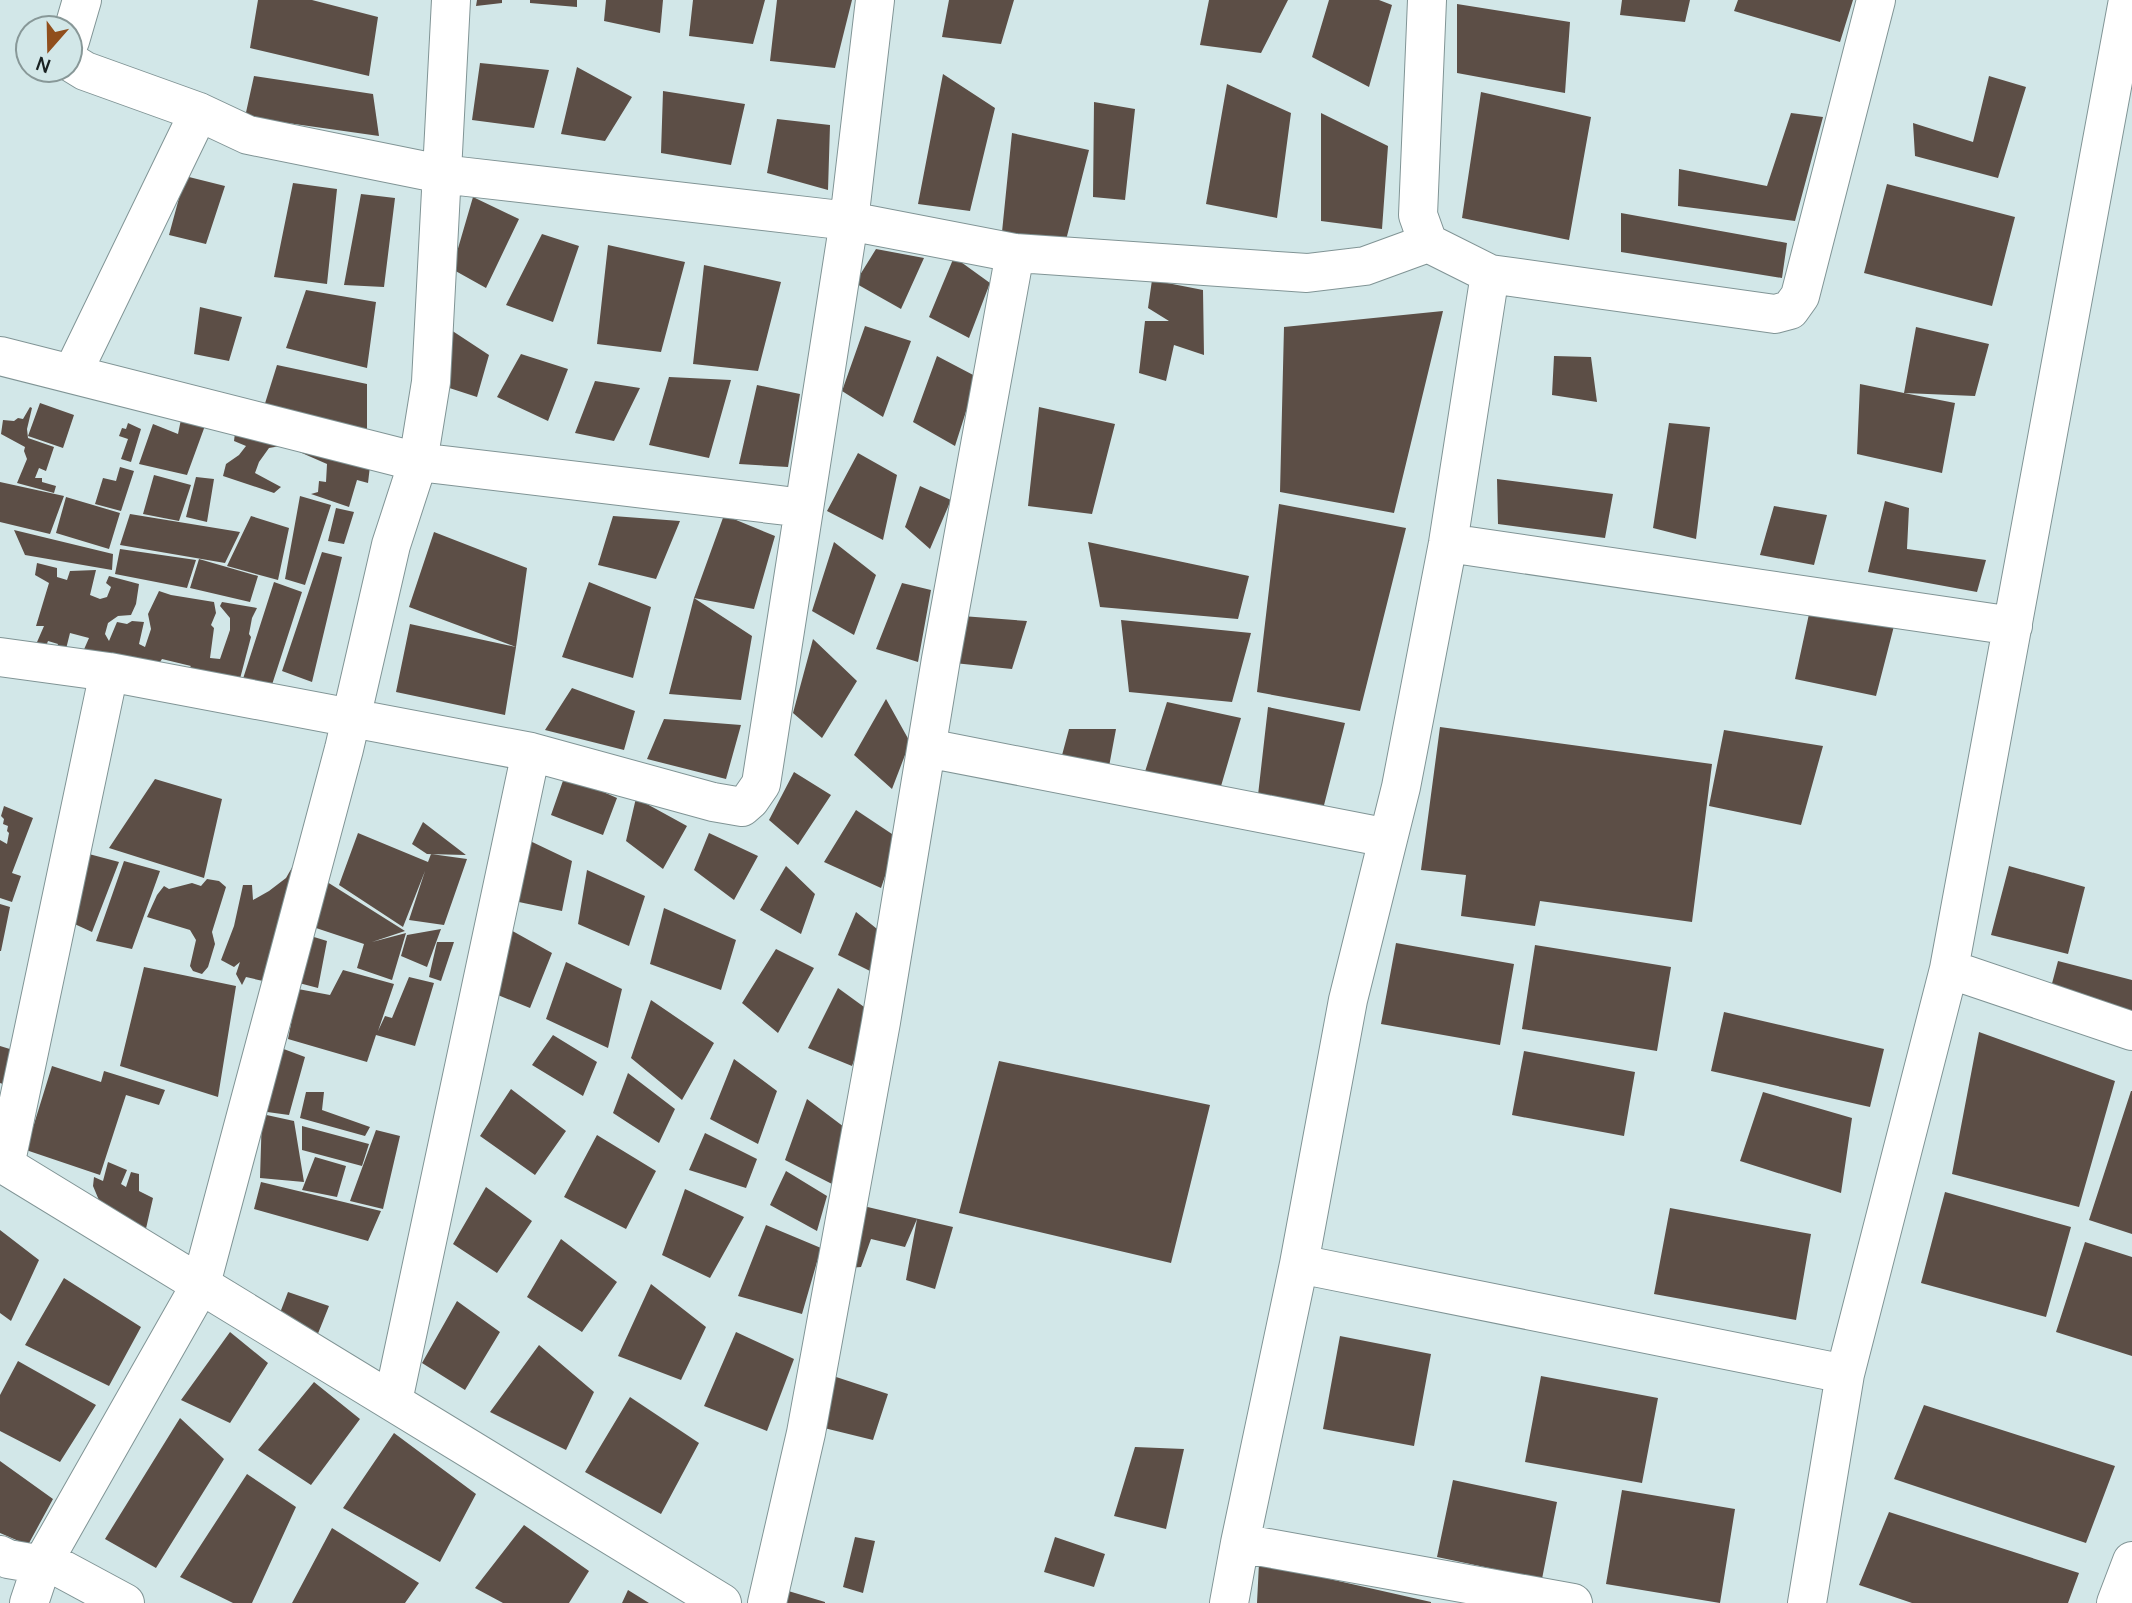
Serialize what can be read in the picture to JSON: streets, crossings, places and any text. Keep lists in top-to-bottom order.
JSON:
{
  "north": "bottom"
}
